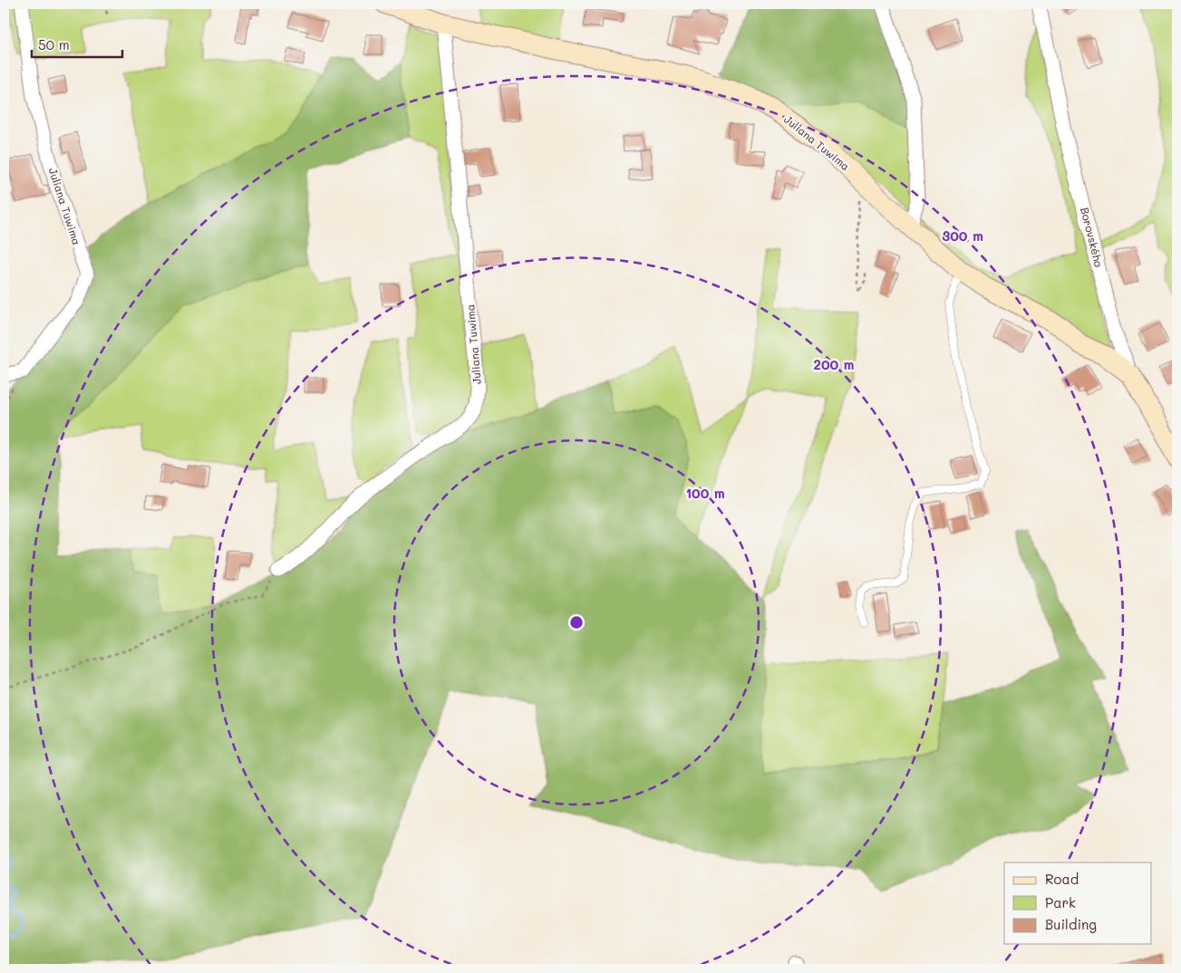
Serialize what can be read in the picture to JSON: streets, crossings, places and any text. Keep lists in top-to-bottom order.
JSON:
{
  "streets": {
    "street": ["Juliana Tuwima", "Borovského"]
  },
  "crossings": [
    ["Juliana Tuwima", "Borovského"]
  ],
  "legend": ["Road", "Park", "Building"],
  "scale_bar": "50 m",
  "rings": ["300 m", "200 m", "100 m"]
}
